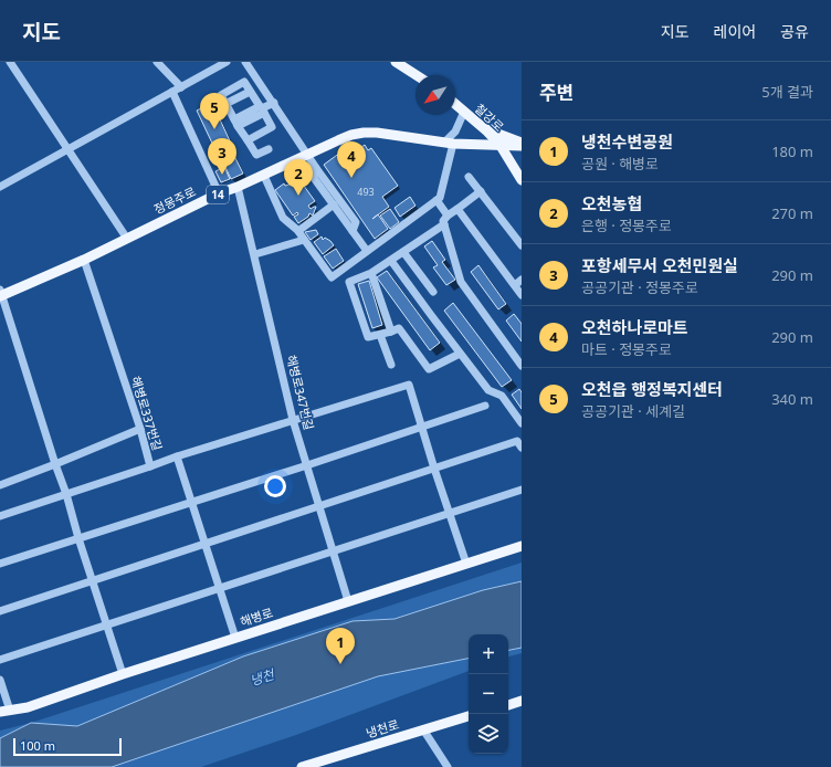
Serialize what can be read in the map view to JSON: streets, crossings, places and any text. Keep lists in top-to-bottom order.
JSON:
{
  "streets": {
    "main road": [
      "철강로",
      "14",
      "정몽주로",
      "해병로",
      "냉천로"
    ],
    "street": ["해병로347번길", "해병로337번길"]
  },
  "crossings": [
    ["철강로", "정몽주로"],
    ["정몽주로", "해병로347번길"],
    ["정몽주로", "해병로337번길"],
    ["해병로347번길", "해병로"],
    ["해병로337번길", "해병로"]
  ],
  "water": ["냉천"],
  "house_numbers": ["493"],
  "scale_bar": "100 m",
  "north": "bottom left",
  "page": {
    "header": "지도",
    "nav": ["지도", "레이어", "공유"],
    "heading": ["주변", "5개 결과"],
    "pins": [
      "5",
      "3",
      "4",
      "2",
      "1"
    ],
    "list": [
      {
        "mark": "1",
        "name": "냉천수변공원",
        "note": "공원 · 해병로",
        "value": "180 m"
      },
      {
        "mark": "2",
        "name": "오천농협",
        "note": "은행 · 정몽주로",
        "value": "270 m"
      },
      {
        "mark": "3",
        "name": "포항세무서 오천민원실",
        "note": "공공기관 · 정몽주로",
        "value": "290 m"
      },
      {
        "mark": "4",
        "name": "오천하나로마트",
        "note": "마트 · 정몽주로",
        "value": "290 m"
      },
      {
        "mark": "5",
        "name": "오천읍 행정복지센터",
        "note": "공공기관 · 세계길",
        "value": "340 m"
      }
    ],
    "map_buttons": ["+", "−"],
    "scale": "100 m"
  }
}
